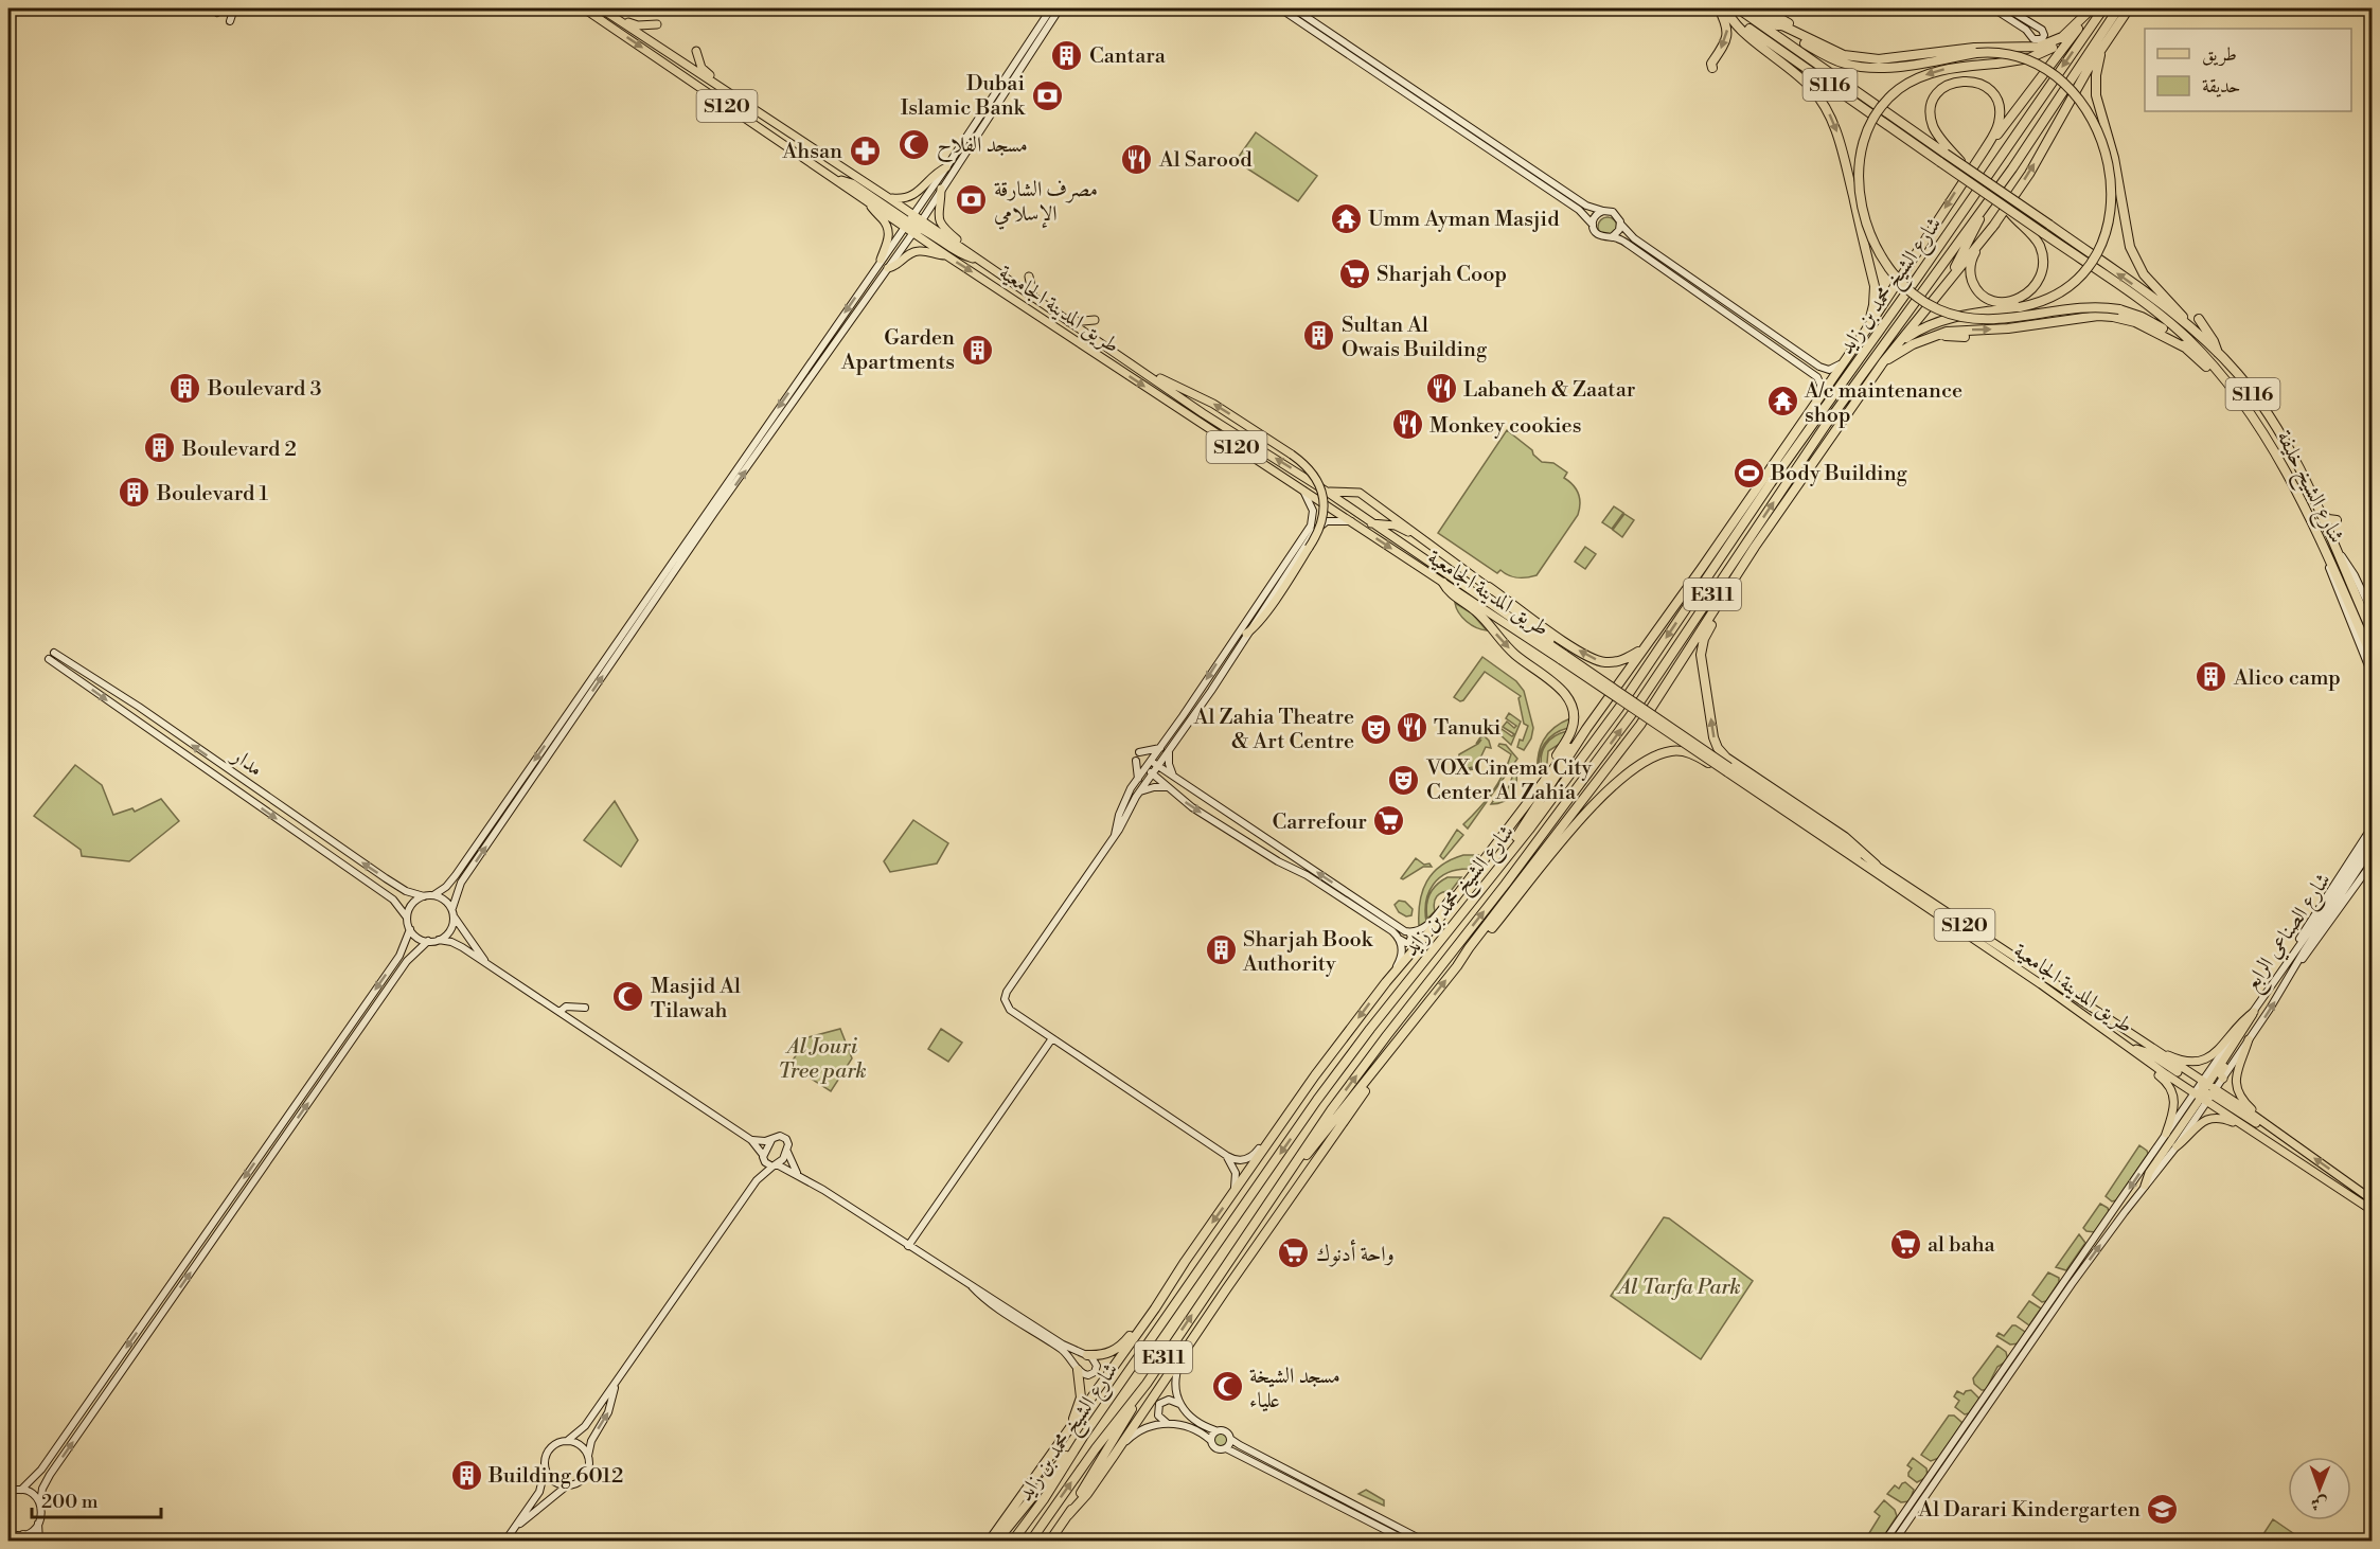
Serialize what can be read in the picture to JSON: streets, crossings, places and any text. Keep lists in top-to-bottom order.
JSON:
{
  "streets": {
    "highway": [
      "S116",
      "شارع الشيخ محمد بن زايد",
      "شارع الشيخ خليفة",
      "E311"
    ],
    "main road": ["S120", "طريق المدينة الجامعية"],
    "street": ["مدار", "شارع الصناعي الرابع"]
  },
  "crossings": [
    ["S116", "شارع الشيخ خليفة"],
    ["طريق المدينة الجامعية", "شارع الصناعي الرابع"]
  ],
  "parks": ["Al Jouri Tree park", "Al Tarfa Park"],
  "places": {
    "building": [
      "Cantara",
      "Sultan Al Owais Building",
      "Garden Apartments",
      "Boulevard 3",
      "Boulevard 2",
      "Boulevard 1",
      "Alico camp",
      "Sharjah Book Authority",
      "Building 6012"
    ],
    "bank": ["Dubai Islamic Bank", "مصرف الشارقة الإسلامي"],
    "mosque": ["مسجد الفلاح", "Masjid Al Tilawah", "مسجد الشيخة علياء"],
    "pharmacy": ["Ahsan"],
    "restaurant": [
      "Al Sarood",
      "Labaneh & Zaatar",
      "Monkey cookies",
      "Tanuki"
    ],
    "temple": ["Umm Ayman Masjid", "A/c maintenance shop"],
    "supermarket": [
      "Sharjah Coop",
      "Carrefour",
      "al baha",
      "واحة أدنوك"
    ],
    "sports": ["Body Building"],
    "theatre": ["Al Zahia Theatre & Art Centre", "VOX Cinema City Center Al Zahia"],
    "school or university": ["Al Darari Kindergarten"]
  },
  "legend": ["طريق", "حديقة"],
  "scale_bar": "200 m",
  "north": "bottom"
}
